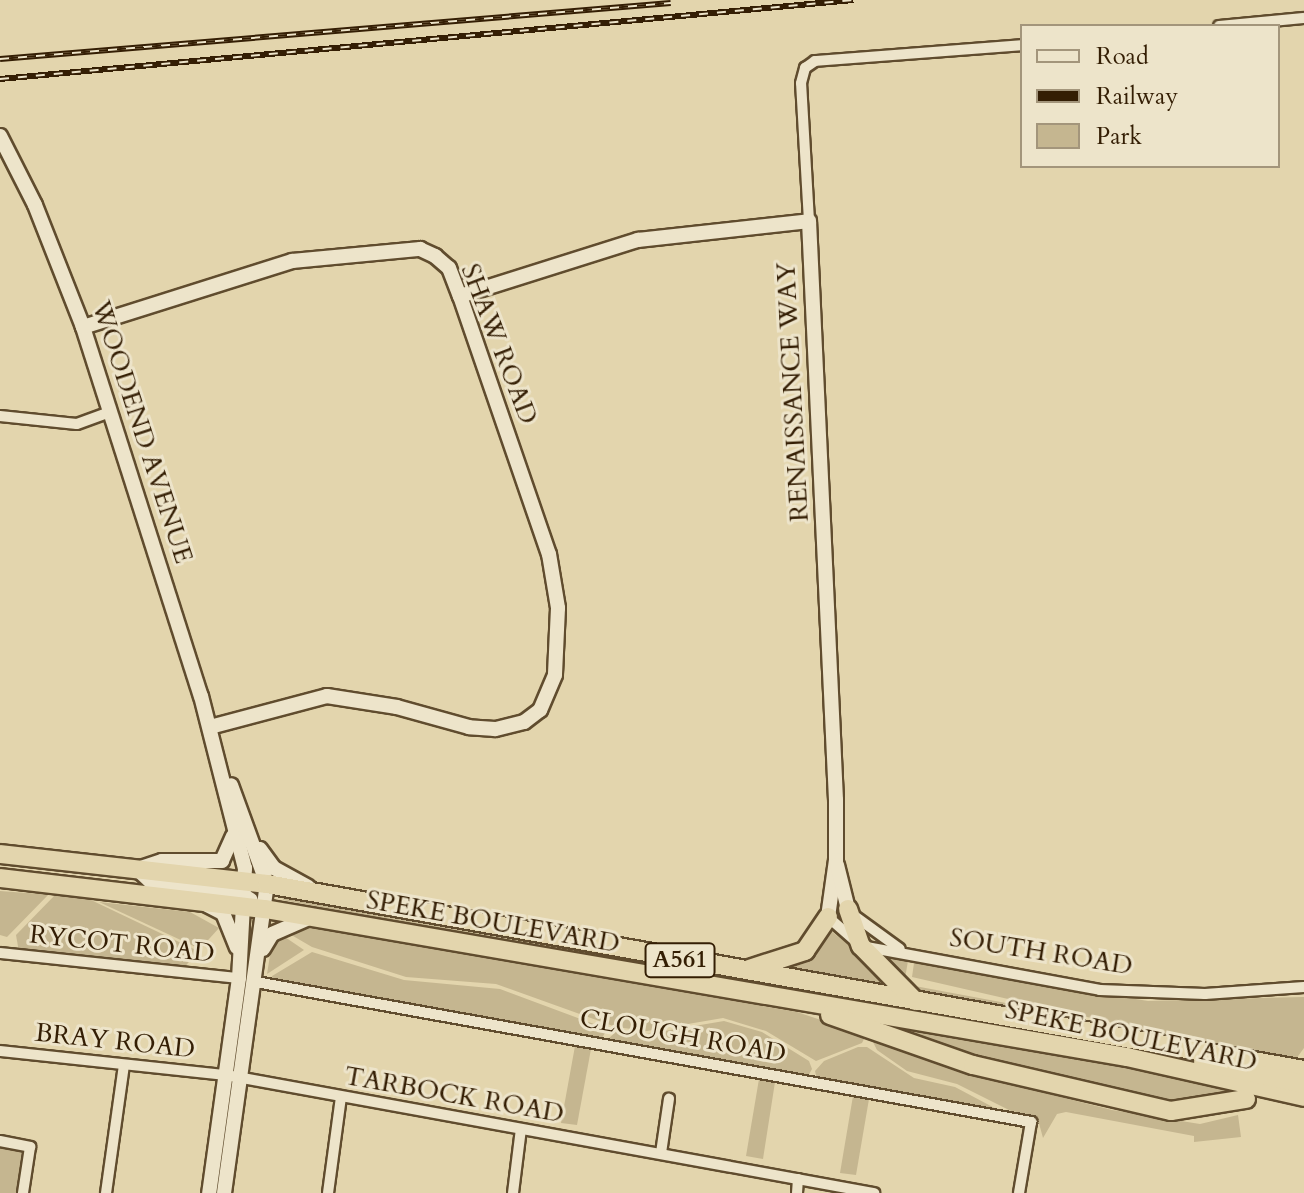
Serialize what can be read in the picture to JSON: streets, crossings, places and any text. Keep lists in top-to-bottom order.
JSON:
{
  "streets": {
    "highway": ["SPEKE BOULEVARD", "A561"],
    "street": [
      "SHAW ROAD",
      "RENAISSANCE WAY",
      "WOODEND AVENUE",
      "RYCOT ROAD",
      "SOUTH ROAD",
      "CLOUGH ROAD",
      "BRAY ROAD",
      "TARBOCK ROAD"
    ]
  },
  "crossings": [
    ["SHAW ROAD", "RENAISSANCE WAY"],
    ["SHAW ROAD", "WOODEND AVENUE"],
    ["WOODEND AVENUE", "SPEKE BOULEVARD"],
    ["WOODEND AVENUE", "RYCOT ROAD"],
    ["WOODEND AVENUE", "A561"],
    ["WOODEND AVENUE", "BRAY ROAD"],
    ["WOODEND AVENUE", "TARBOCK ROAD"],
    ["SPEKE BOULEVARD", "A561"],
    ["BRAY ROAD", "TARBOCK ROAD"]
  ],
  "legend": ["Road", "Railway", "Park"]
}
